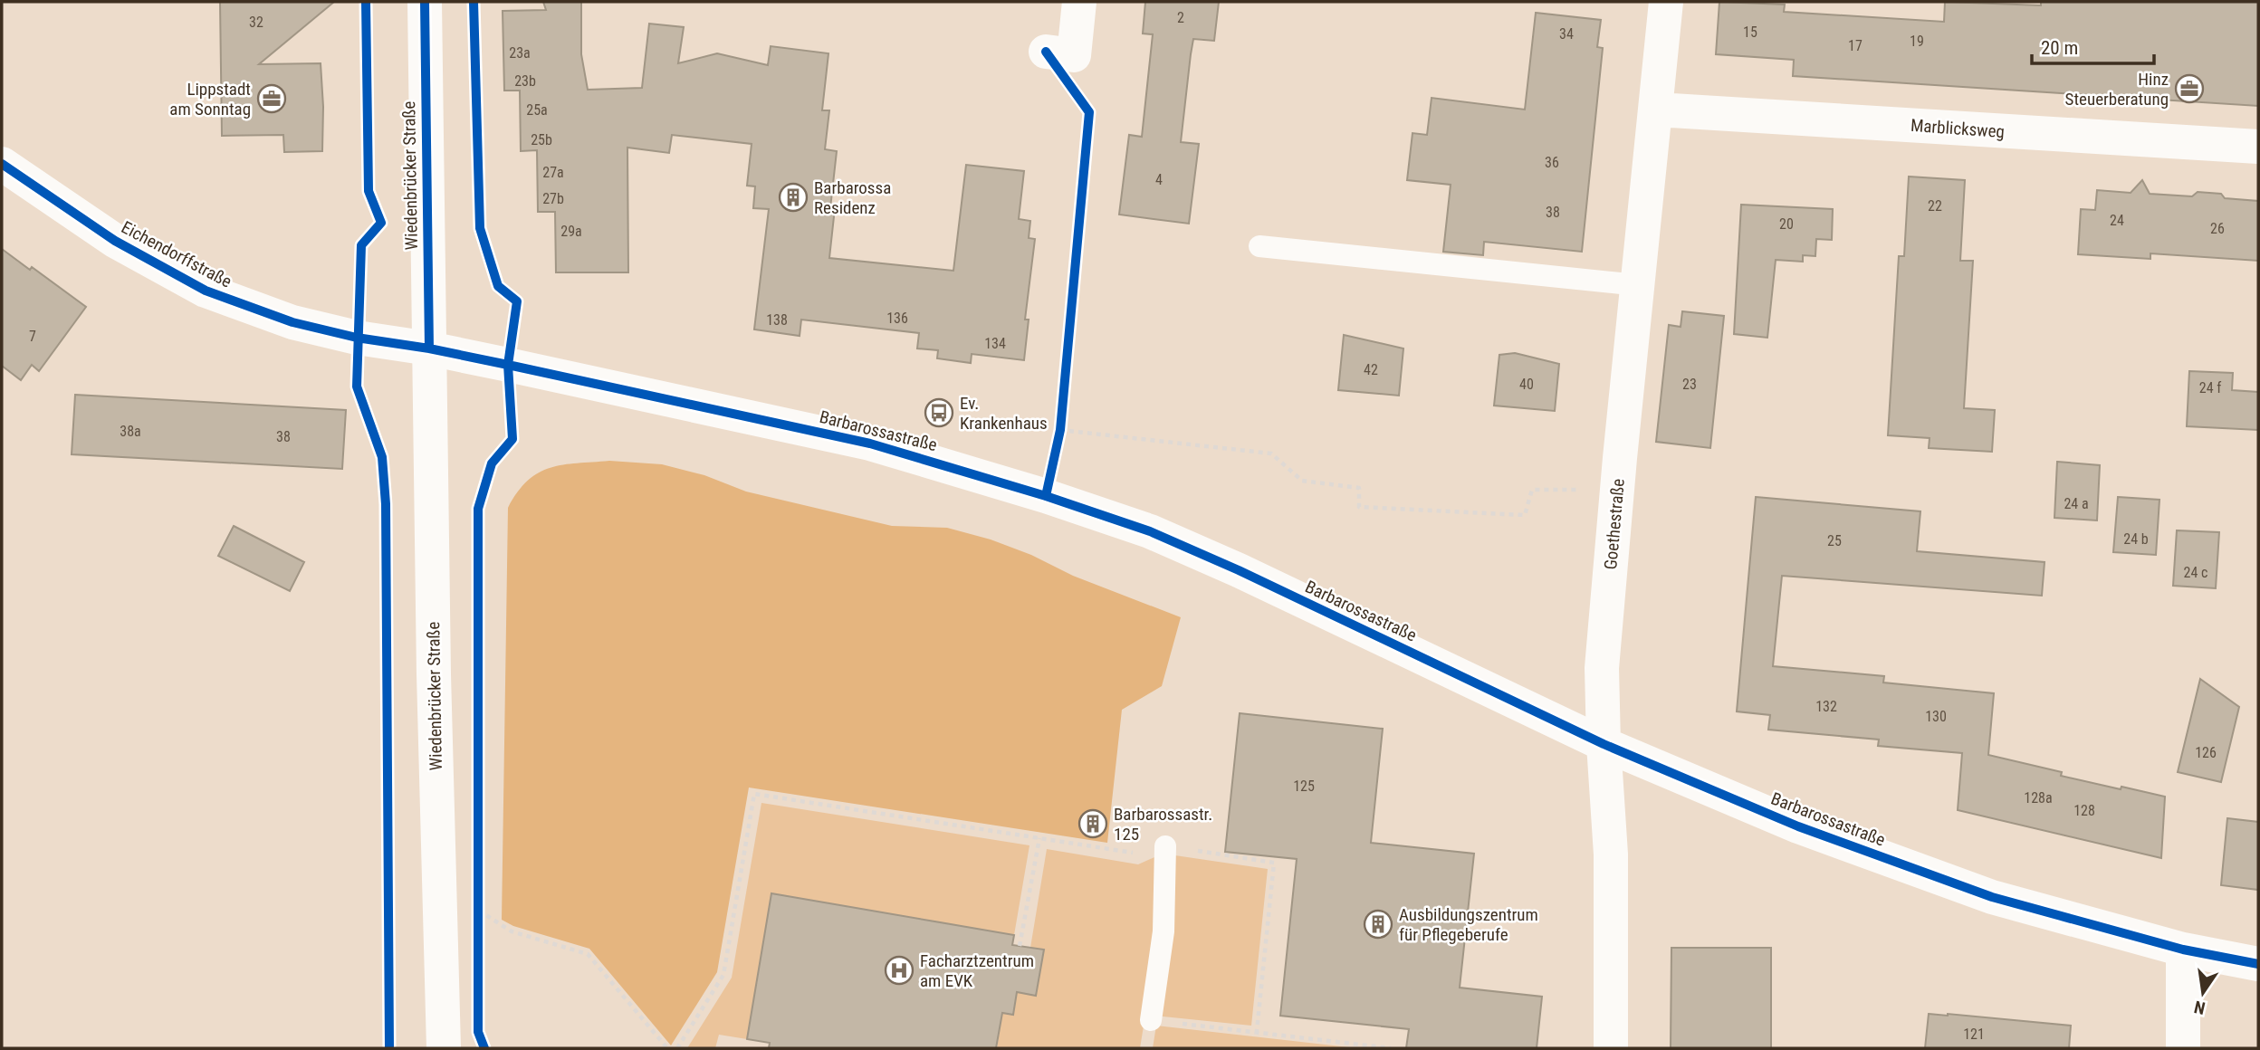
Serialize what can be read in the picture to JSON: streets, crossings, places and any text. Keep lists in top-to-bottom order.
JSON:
{
  "streets": {
    "street": [
      "Marblicksweg",
      "Wiedenbrücker Straße",
      "Eichendorffstraße",
      "Barbarossastraße",
      "Goethestraße"
    ]
  },
  "crossings": [
    ["Marblicksweg", "Goethestraße"],
    ["Wiedenbrücker Straße", "Eichendorffstraße"],
    ["Wiedenbrücker Straße", "Barbarossastraße"],
    ["Eichendorffstraße", "Barbarossastraße"],
    ["Barbarossastraße", "Goethestraße"]
  ],
  "places": {
    "office": ["Hinz Steuerberatung", "Lippstadt am Sonntag"],
    "building": ["Barbarossa Residenz", "Barbarossastr. 125", "Ausbildungszentrum für Pflegeberufe"],
    "bus stop": ["Ev. Krankenhaus"],
    "hospital": ["Facharztzentrum am EVK"]
  },
  "house_numbers": [
    "2",
    "32",
    "15",
    "34",
    "19",
    "17",
    "23a",
    "23b",
    "25a",
    "25b",
    "36",
    "27a",
    "4",
    "27b",
    "22",
    "38",
    "24",
    "20",
    "26",
    "29a",
    "136",
    "138",
    "7",
    "134",
    "42",
    "40",
    "23",
    "24 f",
    "38a",
    "38",
    "24 a",
    "24 b",
    "25",
    "24 c",
    "132",
    "130",
    "126",
    "125",
    "128a",
    "128",
    "121"
  ],
  "scale_bar": "20 m",
  "north": "bottom"
}
